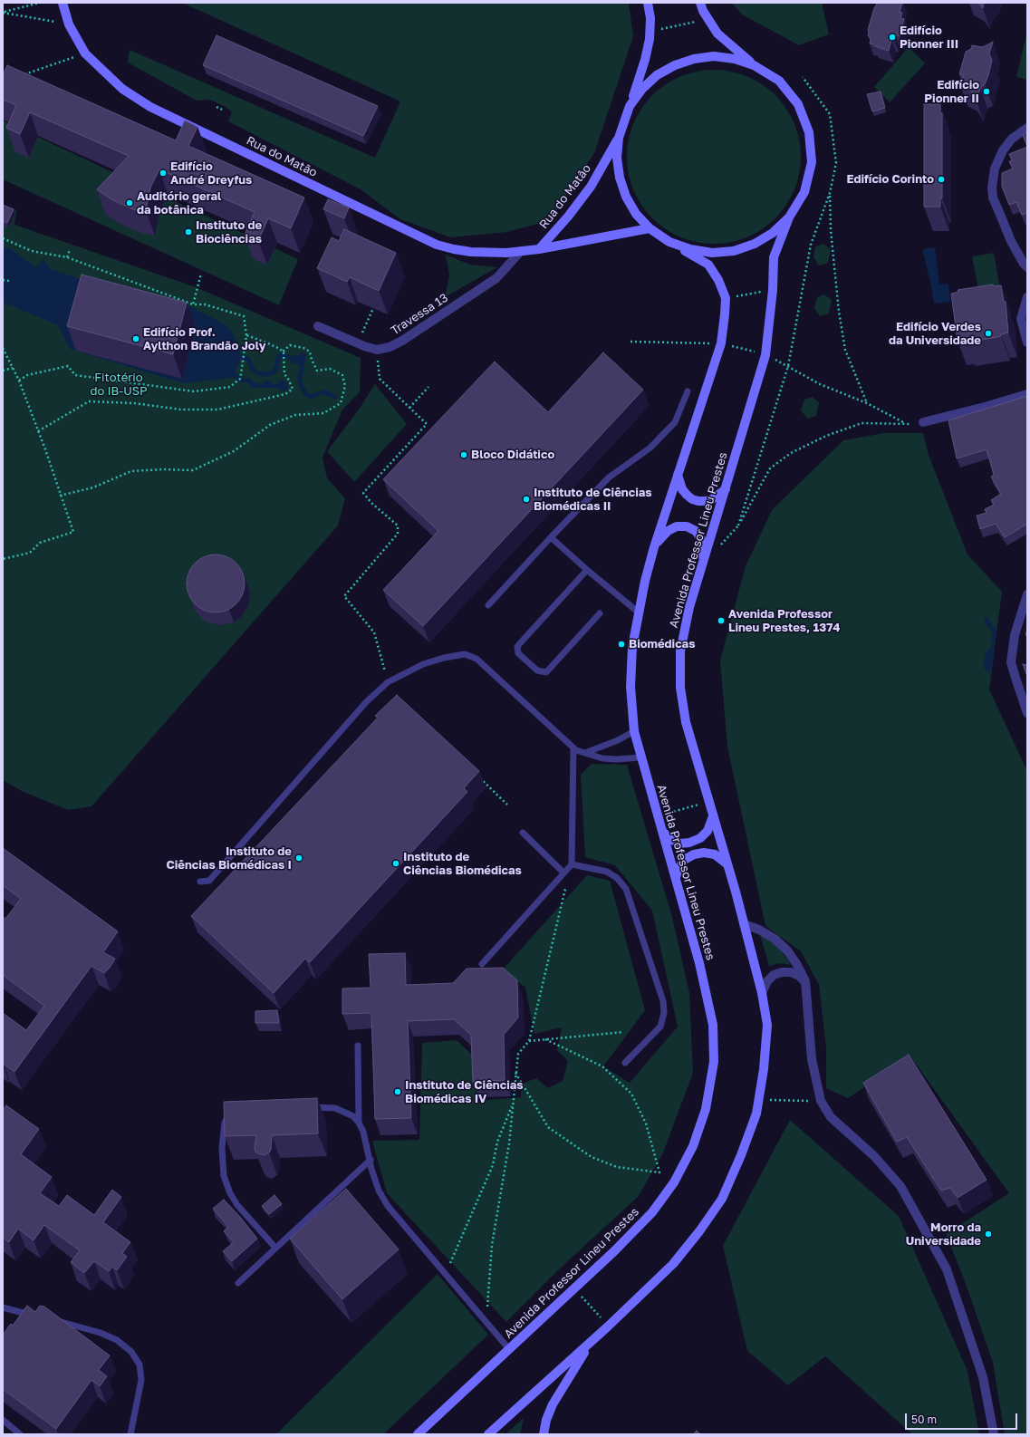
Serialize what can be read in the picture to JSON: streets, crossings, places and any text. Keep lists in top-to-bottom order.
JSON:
{
  "streets": {
    "main road": ["Rua do Matão", "Avenida Professor Lineu Prestes"],
    "street": ["Travessa 13"]
  },
  "crossings": [
    ["Rua do Matão", "Travessa 13"]
  ],
  "parks": ["Fitotério do IB-USP"],
  "places": [
    "Edifício Pionner III",
    "Edifício Pionner II",
    "Edifício André Dreyfus",
    "Edifício Corinto",
    "Auditório geral da botânica",
    "Instituto de Biociências",
    "Edifício Verdes da Universidade",
    "Edifício Prof. Aylthon Brandão Joly",
    "Bloco Didático",
    "Instituto de Ciências Biomédicas II",
    "Avenida Professor Lineu Prestes, 1374",
    "Biomédicas",
    "Instituto de Ciências Biomédicas I",
    "Instituto de Ciências Biomédicas",
    "Instituto de Ciências Biomédicas IV",
    "Morro da Universidade"
  ],
  "scale_bar": "50 m"
}
